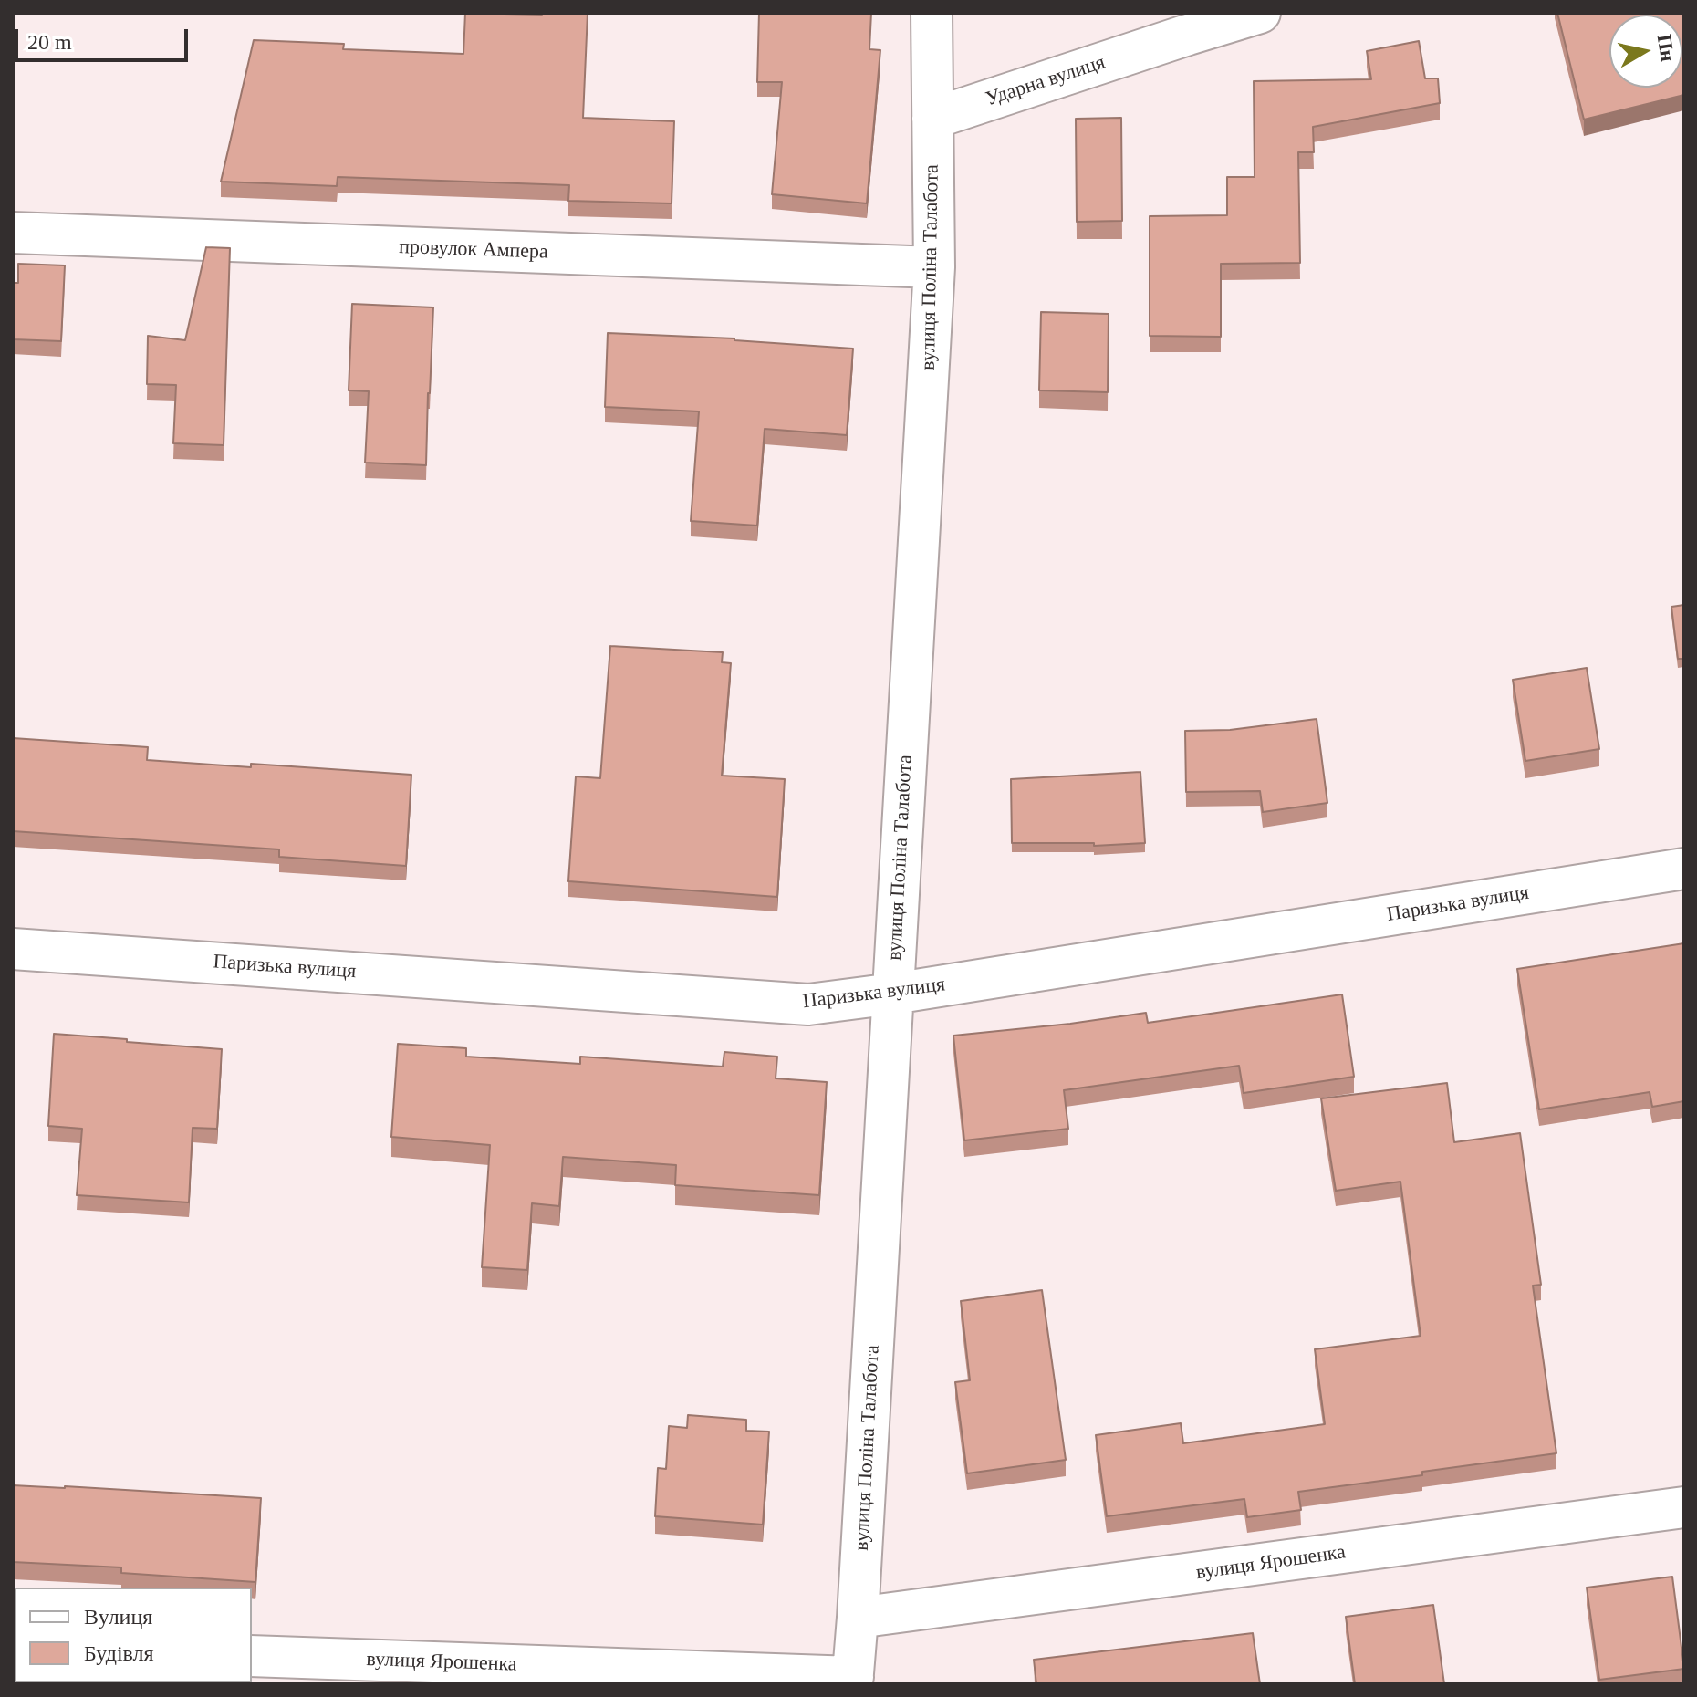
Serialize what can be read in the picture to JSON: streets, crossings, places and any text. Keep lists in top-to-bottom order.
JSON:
{
  "streets": {
    "street": [
      "Ударна вулиця",
      "провулок Ампера",
      "вулиця Поліна Талабота",
      "Паризька вулиця",
      "вулиця Ярошенка"
    ]
  },
  "crossings": [
    ["Ударна вулиця", "вулиця Поліна Талабота"],
    ["провулок Ампера", "вулиця Поліна Талабота"],
    ["вулиця Поліна Талабота", "Паризька вулиця"],
    ["вулиця Поліна Талабота", "вулиця Ярошенка"]
  ],
  "legend": ["Вулиця", "Будівля"],
  "scale_bar": "20 m",
  "north": "right"
}
